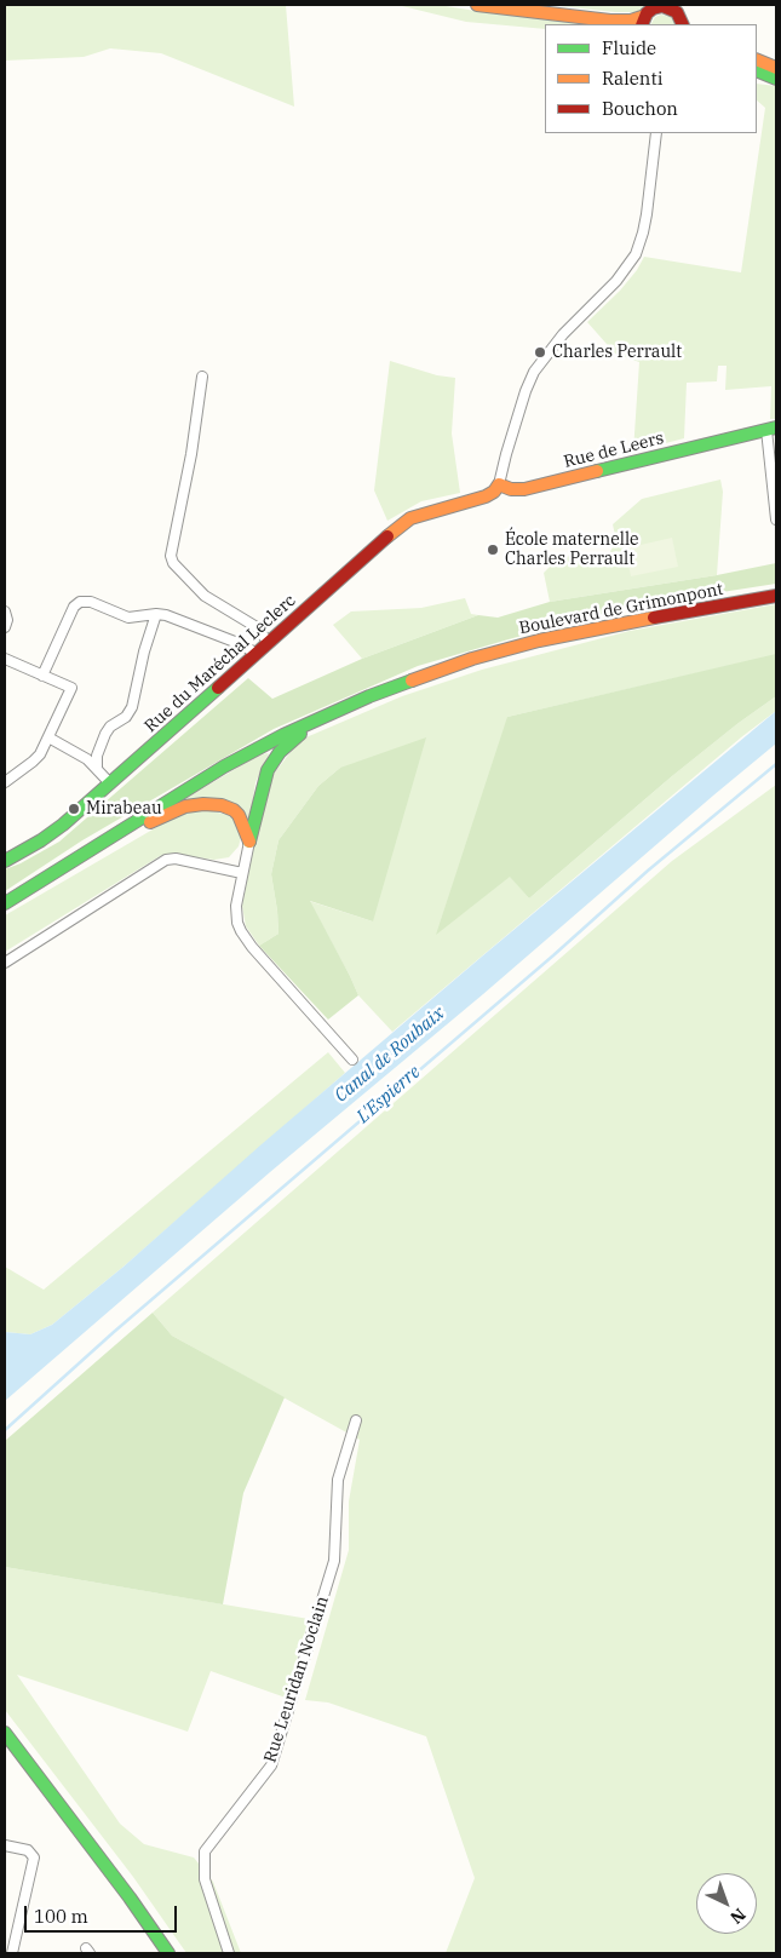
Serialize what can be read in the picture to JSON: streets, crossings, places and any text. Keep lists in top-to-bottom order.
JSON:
{
  "streets": {
    "main road": ["Rue de Leers", "Boulevard de Grimonpont", "Rue du Maréchal Leclerc"],
    "street": ["Rue Leuridan Noclain"]
  },
  "crossings": [
    ["Rue de Leers", "Rue du Maréchal Leclerc"]
  ],
  "water": ["Canal de Roubaix", "L'Espierre"],
  "places": ["Charles Perrault", "École maternelle Charles Perrault", "Mirabeau"],
  "legend": ["Fluide", "Ralenti", "Bouchon"],
  "scale_bar": "100 m",
  "north": "bottom right"
}
